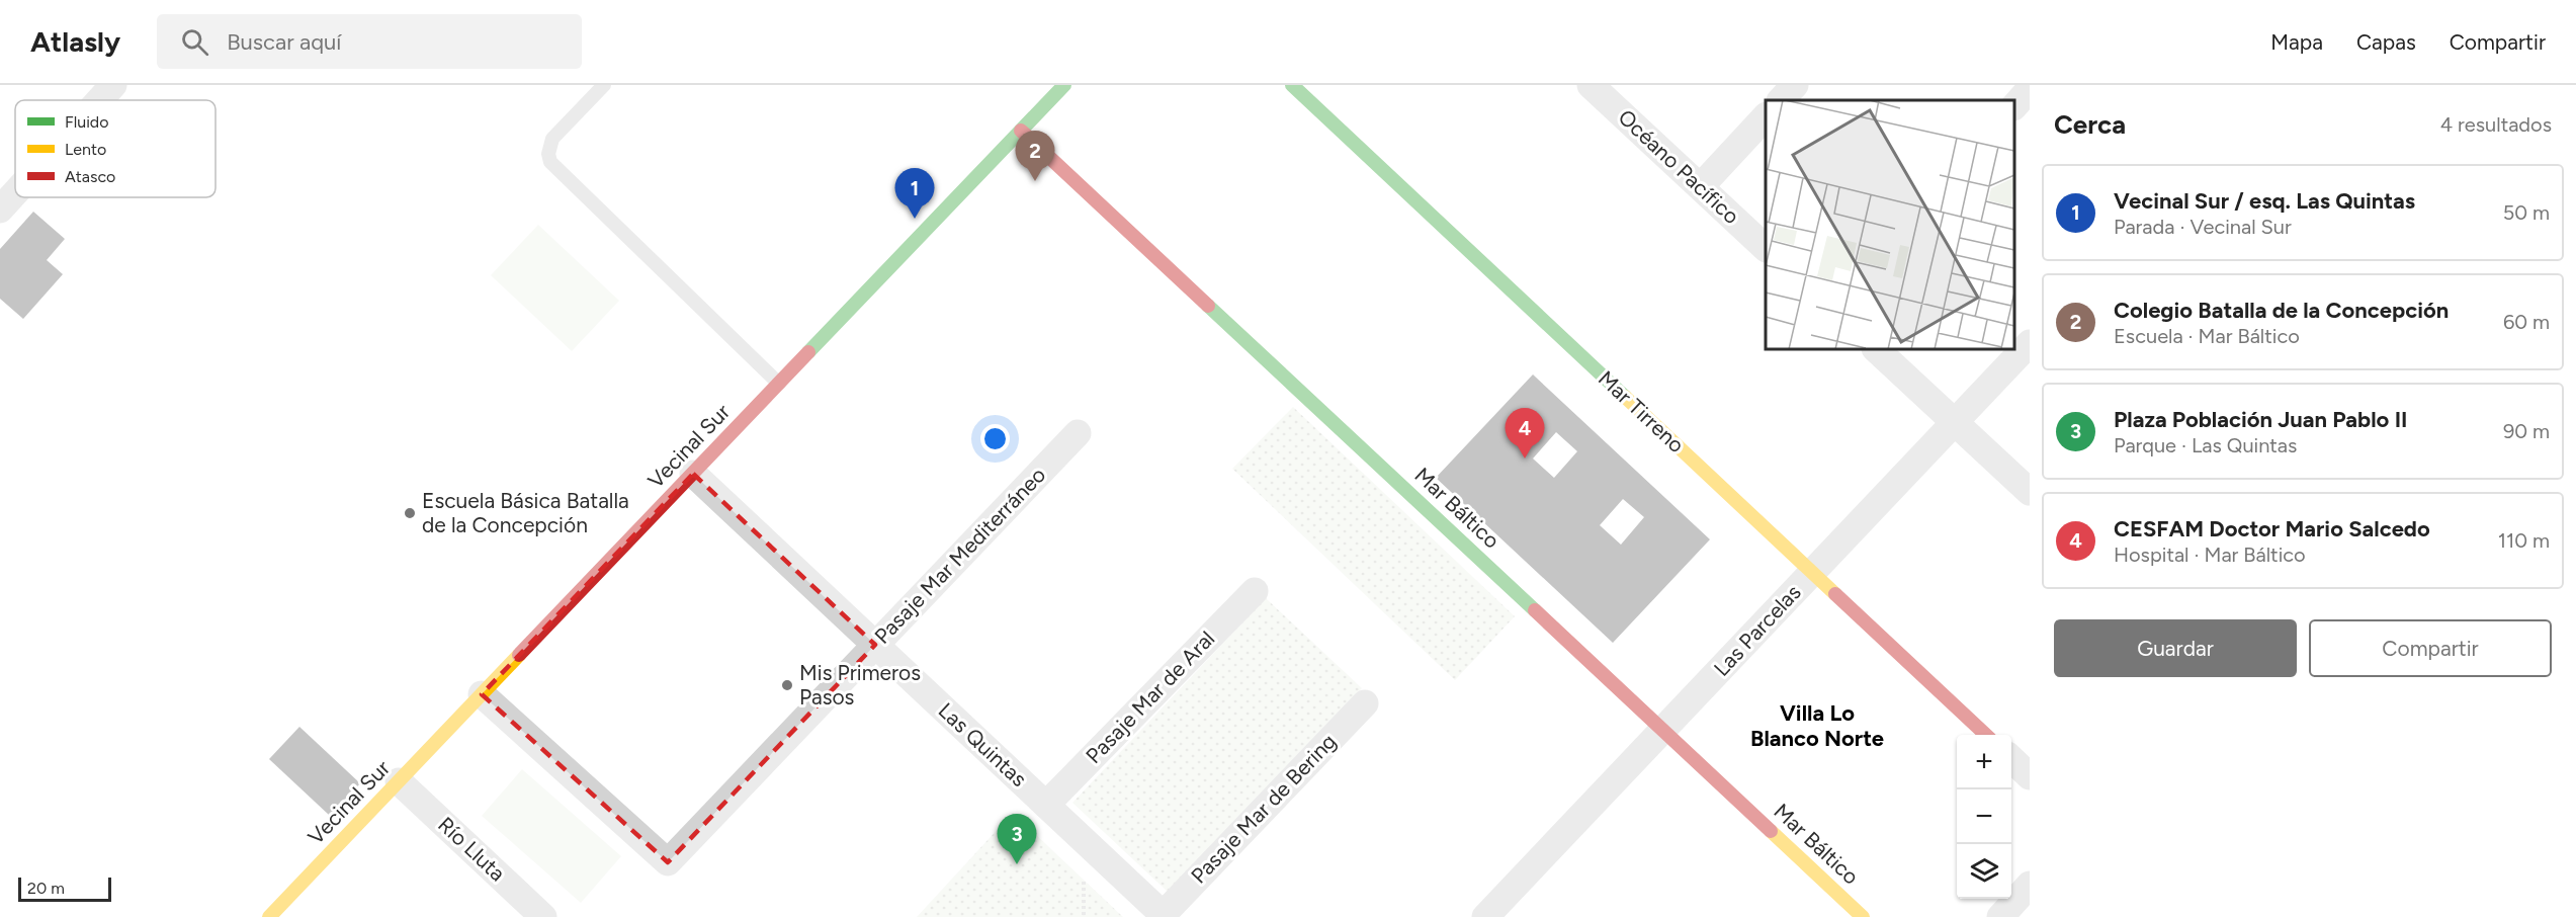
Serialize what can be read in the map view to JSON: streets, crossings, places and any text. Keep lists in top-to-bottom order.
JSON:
{
  "streets": {
    "street": [
      "Océano Pacífico",
      "Mar Tirreno",
      "Vecinal Sur",
      "Mar Báltico",
      "Pasaje Mar Mediterráneo",
      "Las Parcelas",
      "Pasaje Mar de Aral",
      "Las Quintas",
      "Pasaje Mar de Bering",
      "Río Lluta"
    ]
  },
  "crossings": [
    ["Mar Tirreno", "Las Parcelas"],
    ["Vecinal Sur", "Mar Báltico"],
    ["Vecinal Sur", "Pasaje Mar Mediterráneo"],
    ["Vecinal Sur", "Las Quintas"],
    ["Vecinal Sur", "Río Lluta"],
    ["Mar Báltico", "Las Parcelas"],
    ["Pasaje Mar Mediterráneo", "Las Quintas"],
    ["Pasaje Mar de Aral", "Las Quintas"],
    ["Las Quintas", "Pasaje Mar de Bering"]
  ],
  "districts": ["Villa Lo Blanco Norte"],
  "places": ["Escuela Básica Batalla de la Concepción", "Mis Primeros Pasos"],
  "legend": ["Fluido", "Lento", "Atasco"],
  "scale_bar": "20 m",
  "page": {
    "header": "Atlasly",
    "search": "Buscar aquí",
    "nav": ["Mapa", "Capas", "Compartir"],
    "heading": ["Cerca", "4 resultados"],
    "pins": [
      "2",
      "1",
      "4",
      "3"
    ],
    "list": [
      {
        "mark": "1",
        "name": "Vecinal Sur / esq. Las Quintas",
        "note": "Parada · Vecinal Sur",
        "value": "50 m"
      },
      {
        "mark": "2",
        "name": "Colegio Batalla de la Concepción",
        "note": "Escuela · Mar Báltico",
        "value": "60 m"
      },
      {
        "mark": "3",
        "name": "Plaza Población Juan Pablo II",
        "note": "Parque · Las Quintas",
        "value": "90 m"
      },
      {
        "mark": "4",
        "name": "CESFAM Doctor Mario Salcedo",
        "note": "Hospital · Mar Báltico",
        "value": "110 m"
      }
    ],
    "buttons": ["Guardar", "Compartir"],
    "map_buttons": ["+", "−"],
    "scale": "20 m"
  }
}
